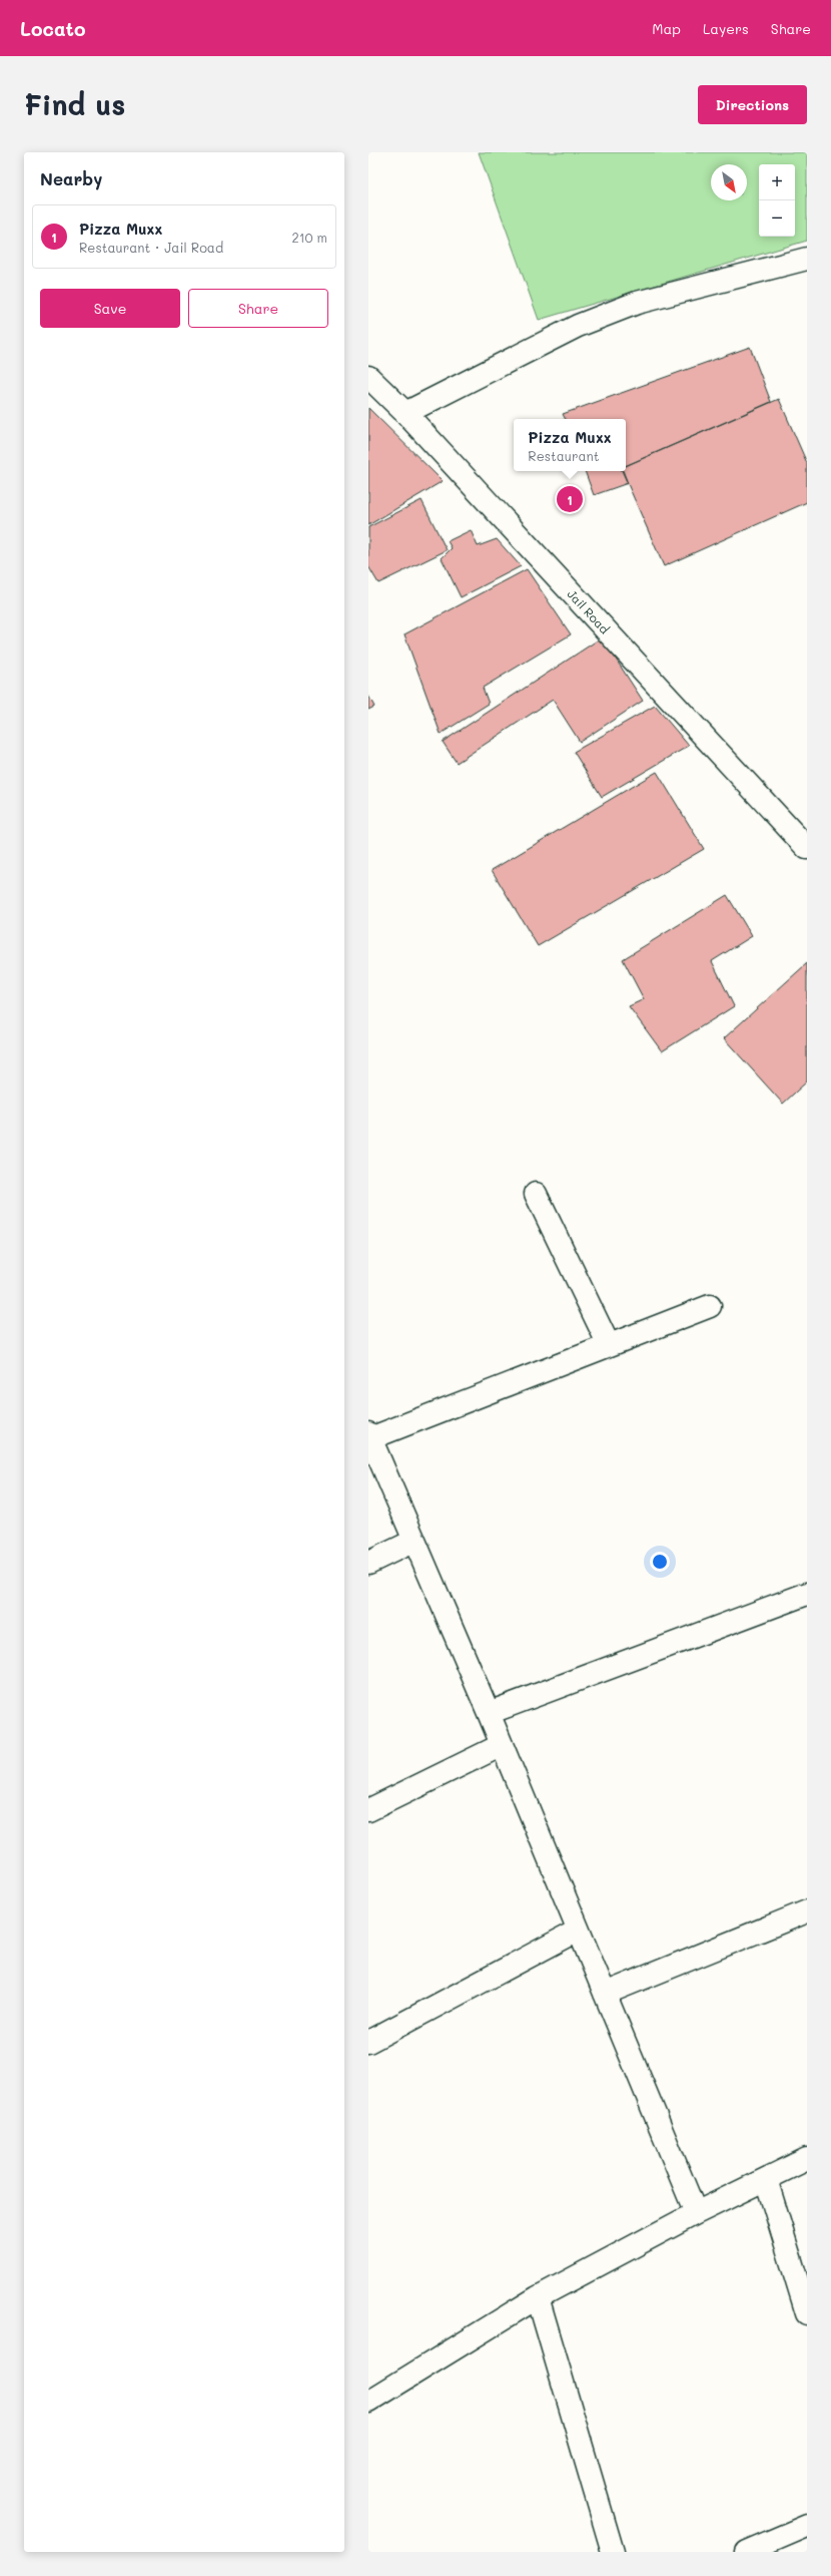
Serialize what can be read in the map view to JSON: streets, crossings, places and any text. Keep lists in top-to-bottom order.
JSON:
{
  "streets": {
    "street": ["Jail Road"]
  },
  "north": "bottom right",
  "page": {
    "header": "Locato",
    "nav": ["Map", "Layers", "Share"],
    "buttons": [
      "Directions",
      ["Save", "Share"]
    ],
    "title": "Find us",
    "heading": "Nearby",
    "map_buttons": ["+", "−"],
    "list": [
      {
        "mark": "1",
        "name": "Pizza Muxx",
        "note": "Restaurant · Jail Road",
        "value": "210 m"
      }
    ],
    "popup": ["Pizza Muxx", "Restaurant"],
    "pins": "1"
  }
}
